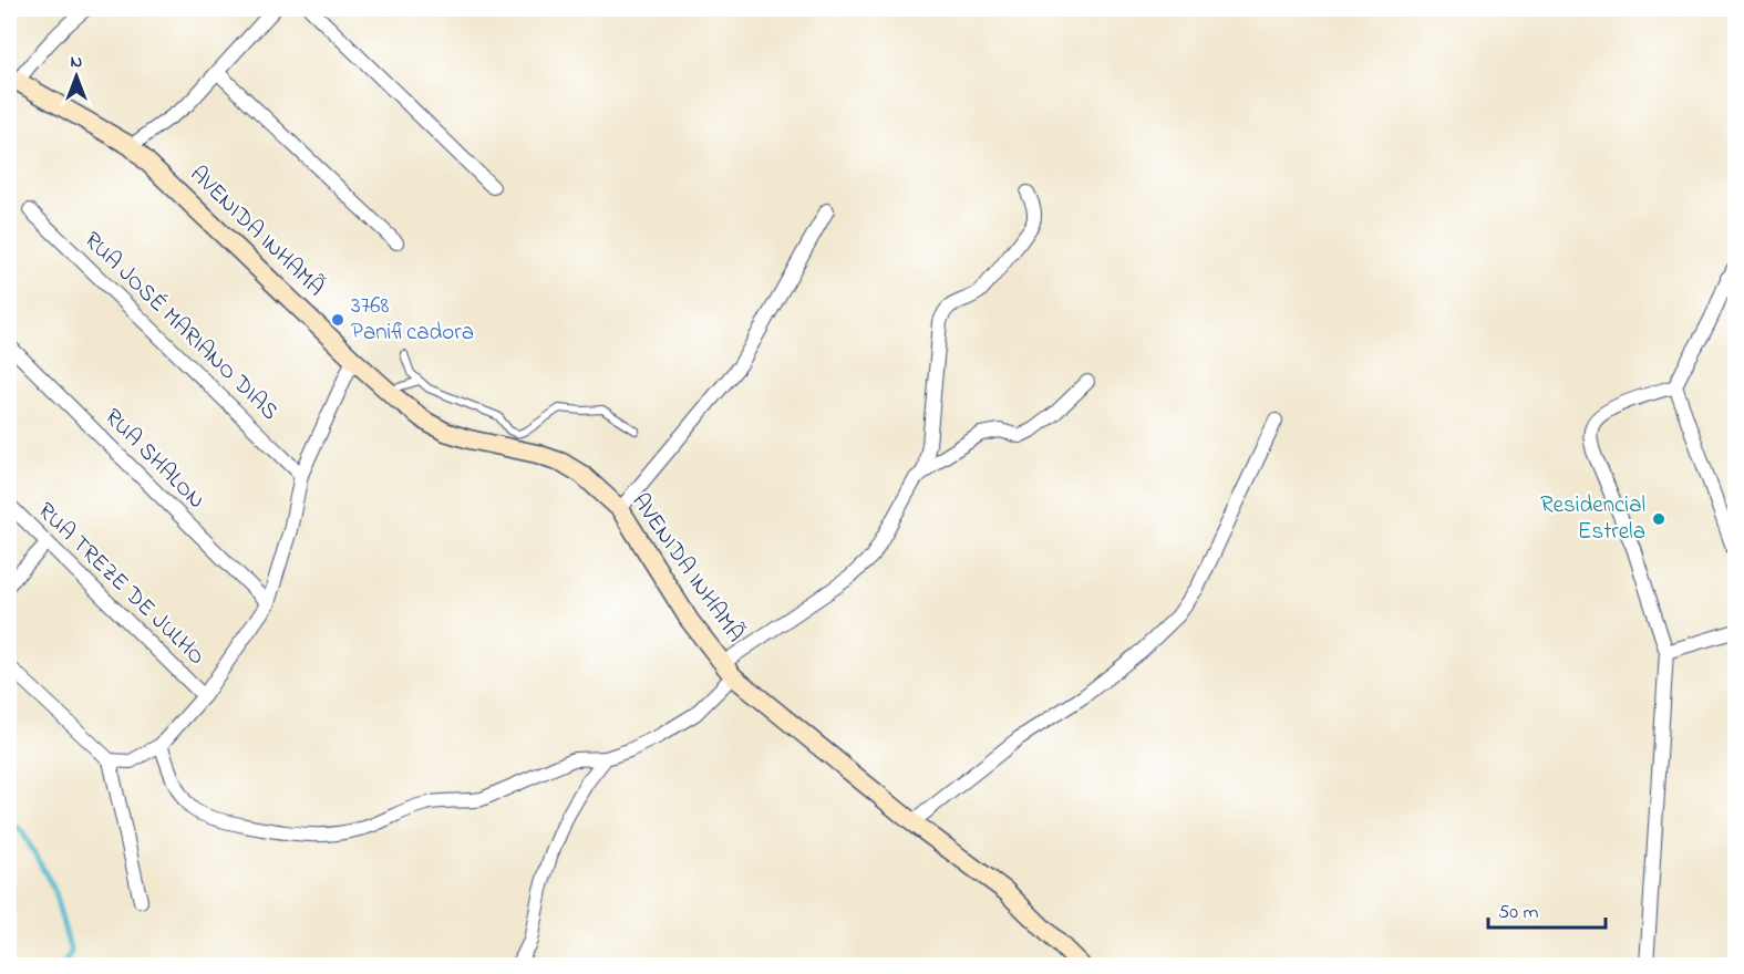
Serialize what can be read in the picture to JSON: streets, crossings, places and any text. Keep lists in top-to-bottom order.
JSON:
{
  "streets": {
    "street": [
      "AVENIDA INHAMÃ",
      "RUA JOSÉ MARIANO DIAS",
      "RUA SHALON",
      "RUA TREZE DE JULHO"
    ]
  },
  "places": ["3768 Panificadora", "Residencial Estrela"],
  "scale_bar": "50 m",
  "north": "top"
}
